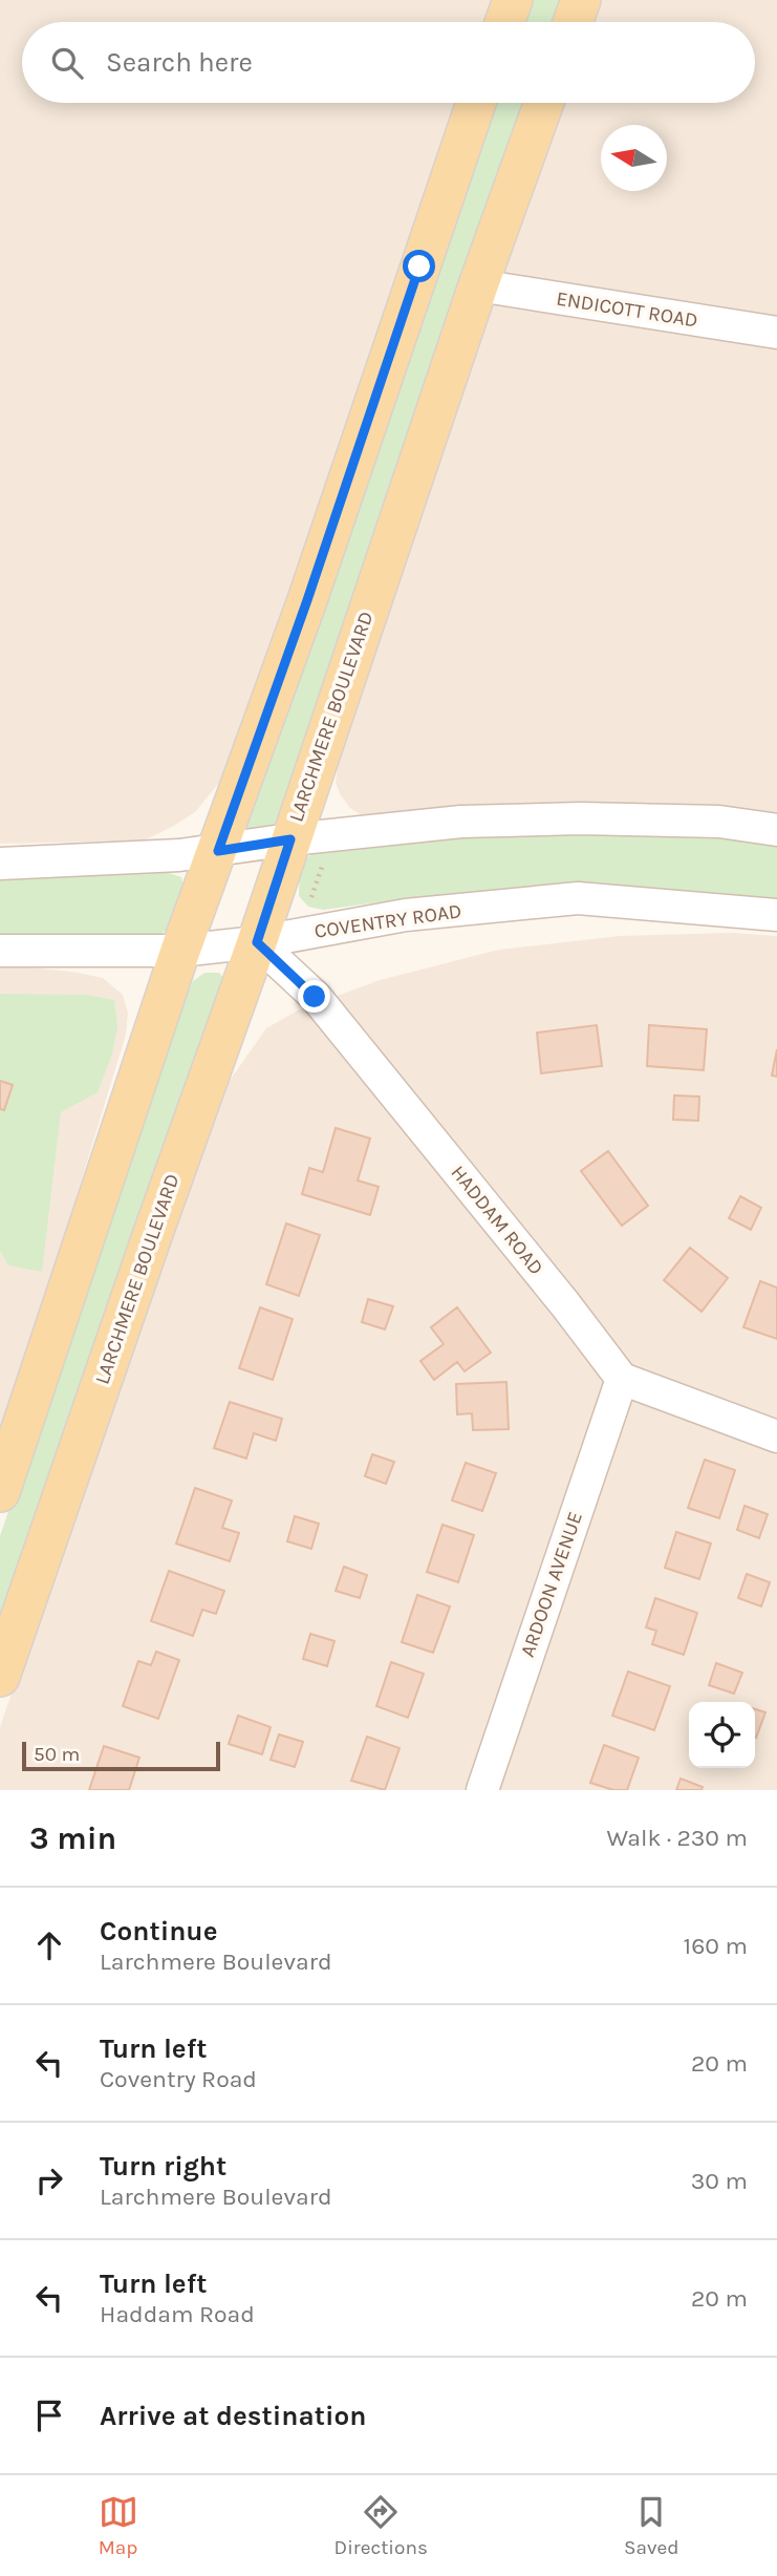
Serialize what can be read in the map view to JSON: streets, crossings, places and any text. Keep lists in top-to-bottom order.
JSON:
{
  "streets": {
    "main road": ["LARCHMERE BOULEVARD"],
    "street": [
      "ENDICOTT ROAD",
      "COVENTRY ROAD",
      "HADDAM ROAD",
      "ARDOON AVENUE"
    ]
  },
  "crossings": [
    ["ENDICOTT ROAD", "LARCHMERE BOULEVARD"],
    ["LARCHMERE BOULEVARD", "COVENTRY ROAD"],
    ["LARCHMERE BOULEVARD", "HADDAM ROAD"],
    ["COVENTRY ROAD", "HADDAM ROAD"],
    ["HADDAM ROAD", "ARDOON AVENUE"]
  ],
  "scale_bar": "50 m",
  "north": "left",
  "page": {
    "search": "Search here",
    "scale": "50 m",
    "heading": ["3 min", "Walk · 230 m"],
    "list": [
      ["Continue", "Larchmere Boulevard", "160 m"],
      ["Turn left", "Coventry Road", "20 m"],
      ["Turn right", "Larchmere Boulevard", "30 m"],
      ["Turn left", "Haddam Road", "20 m"],
      "Arrive at destination"
    ],
    "nav": ["Map", "Directions", "Saved"]
  }
}
